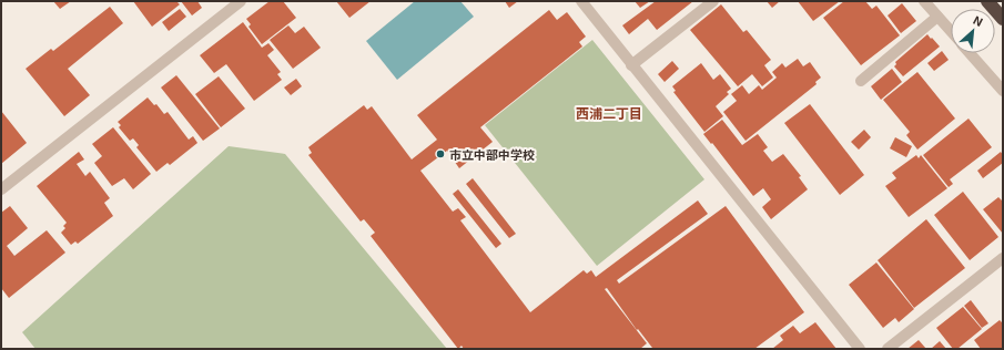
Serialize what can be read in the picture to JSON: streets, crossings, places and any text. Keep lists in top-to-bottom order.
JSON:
{
  "districts": ["西浦二丁目"],
  "places": ["市立中部中学校"],
  "north": "top right"
}
